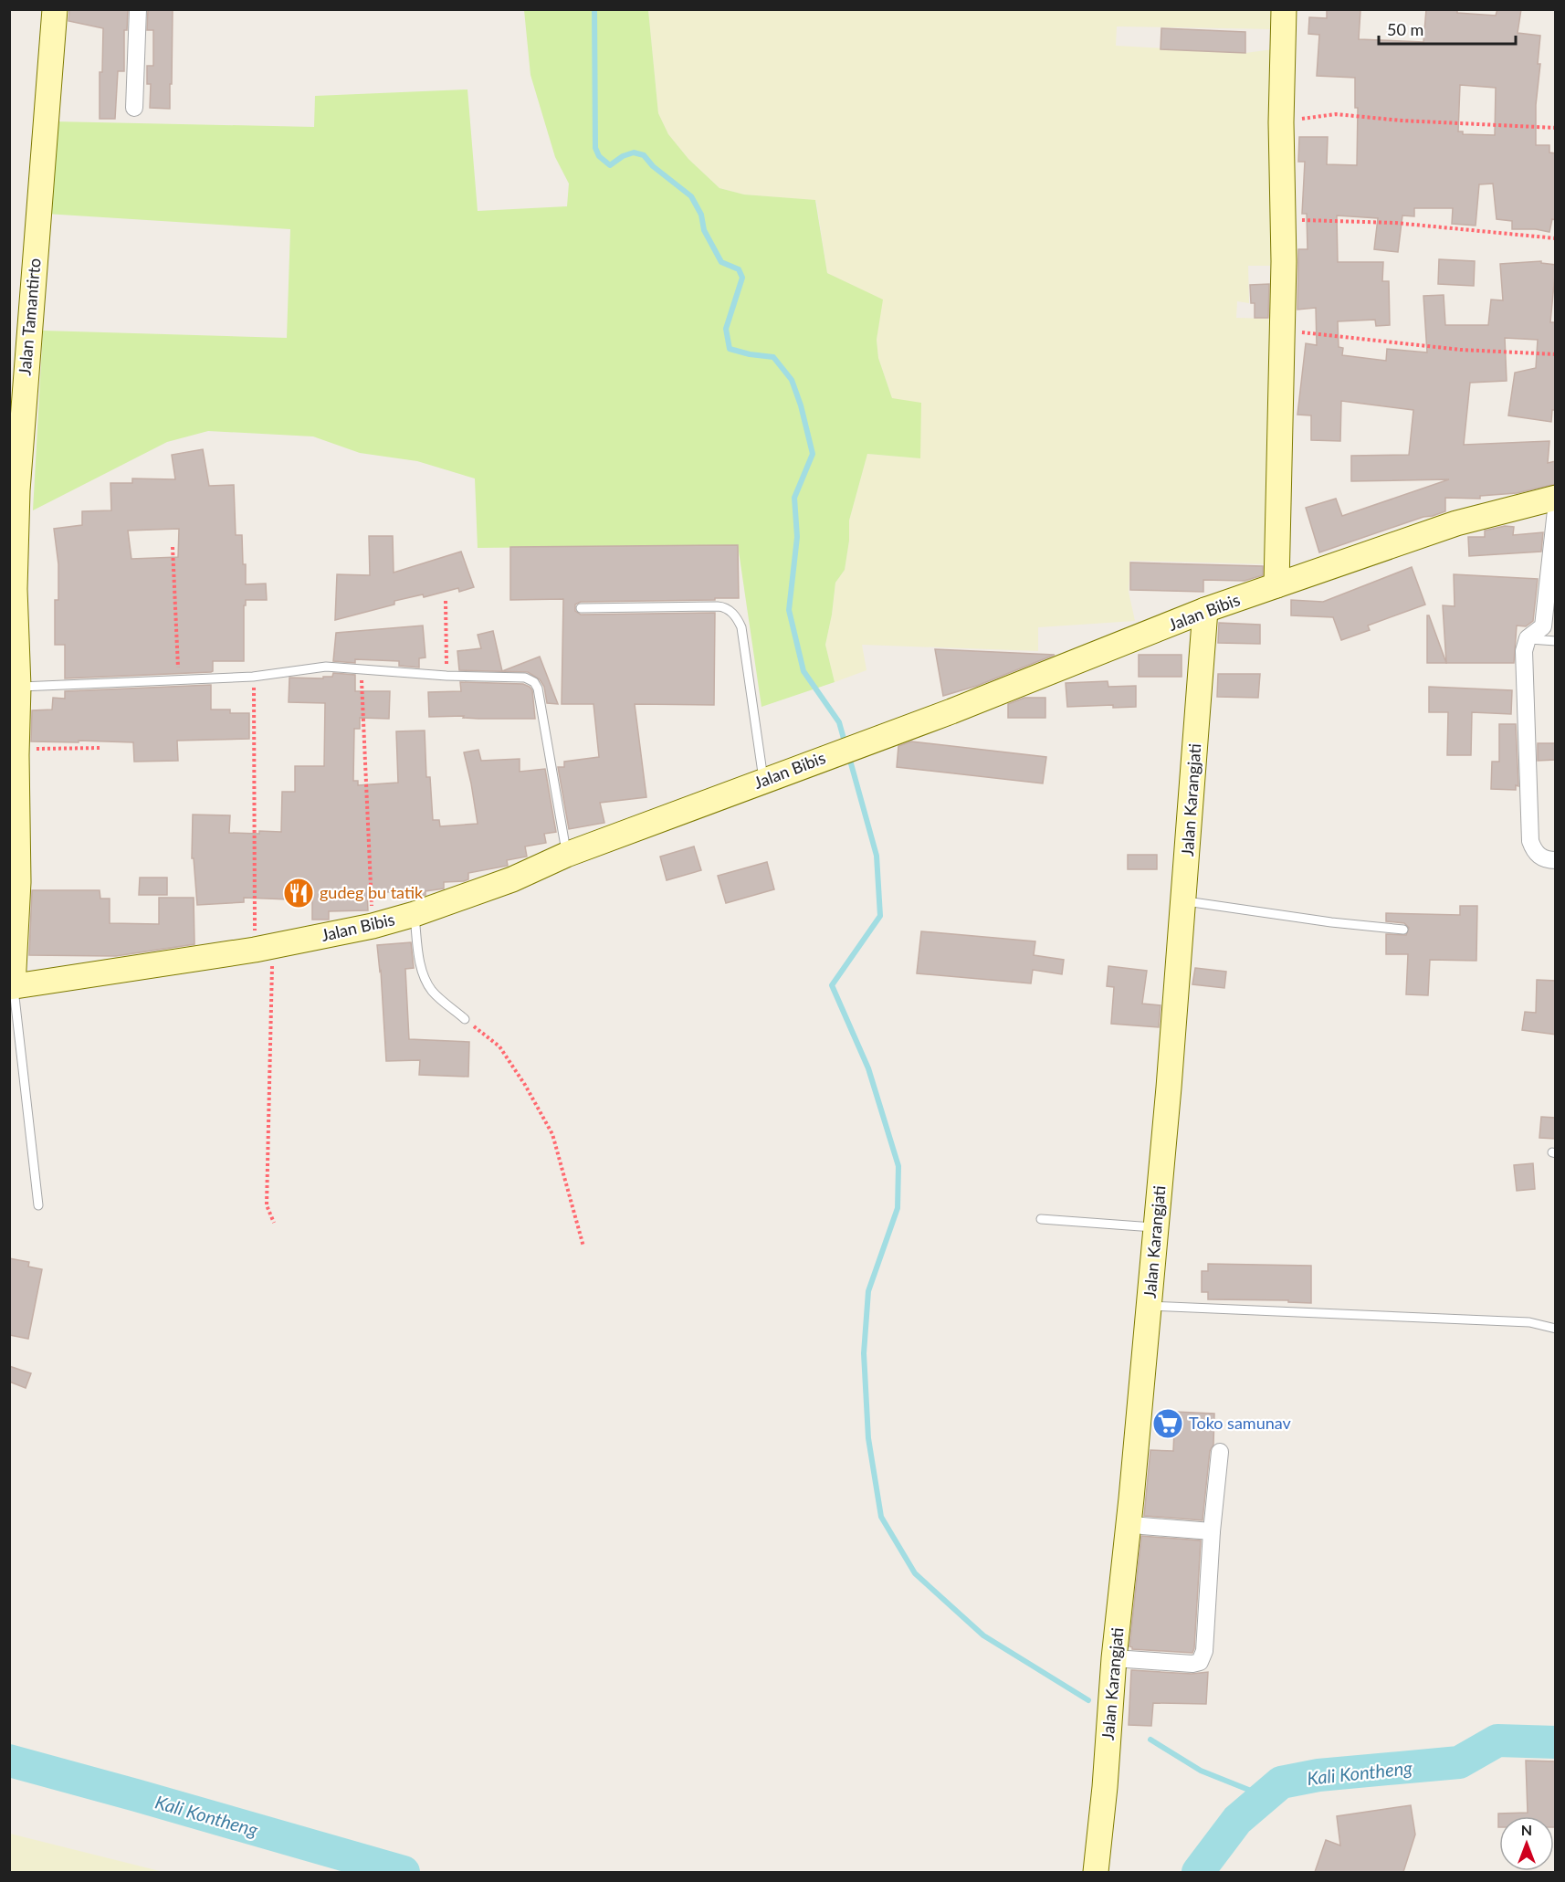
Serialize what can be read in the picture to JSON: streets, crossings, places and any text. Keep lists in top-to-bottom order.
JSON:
{
  "streets": {
    "street": ["Jalan Tamantirto", "Jalan Bibis", "Jalan Karangjati"]
  },
  "crossings": [
    ["Jalan Tamantirto", "Jalan Bibis"],
    ["Jalan Bibis", "Jalan Karangjati"]
  ],
  "water": ["Kali Kontheng"],
  "places": {
    "restaurant": ["gudeg bu tatik"],
    "supermarket": ["Toko samunav"]
  },
  "scale_bar": "50 m",
  "north": "top"
}
